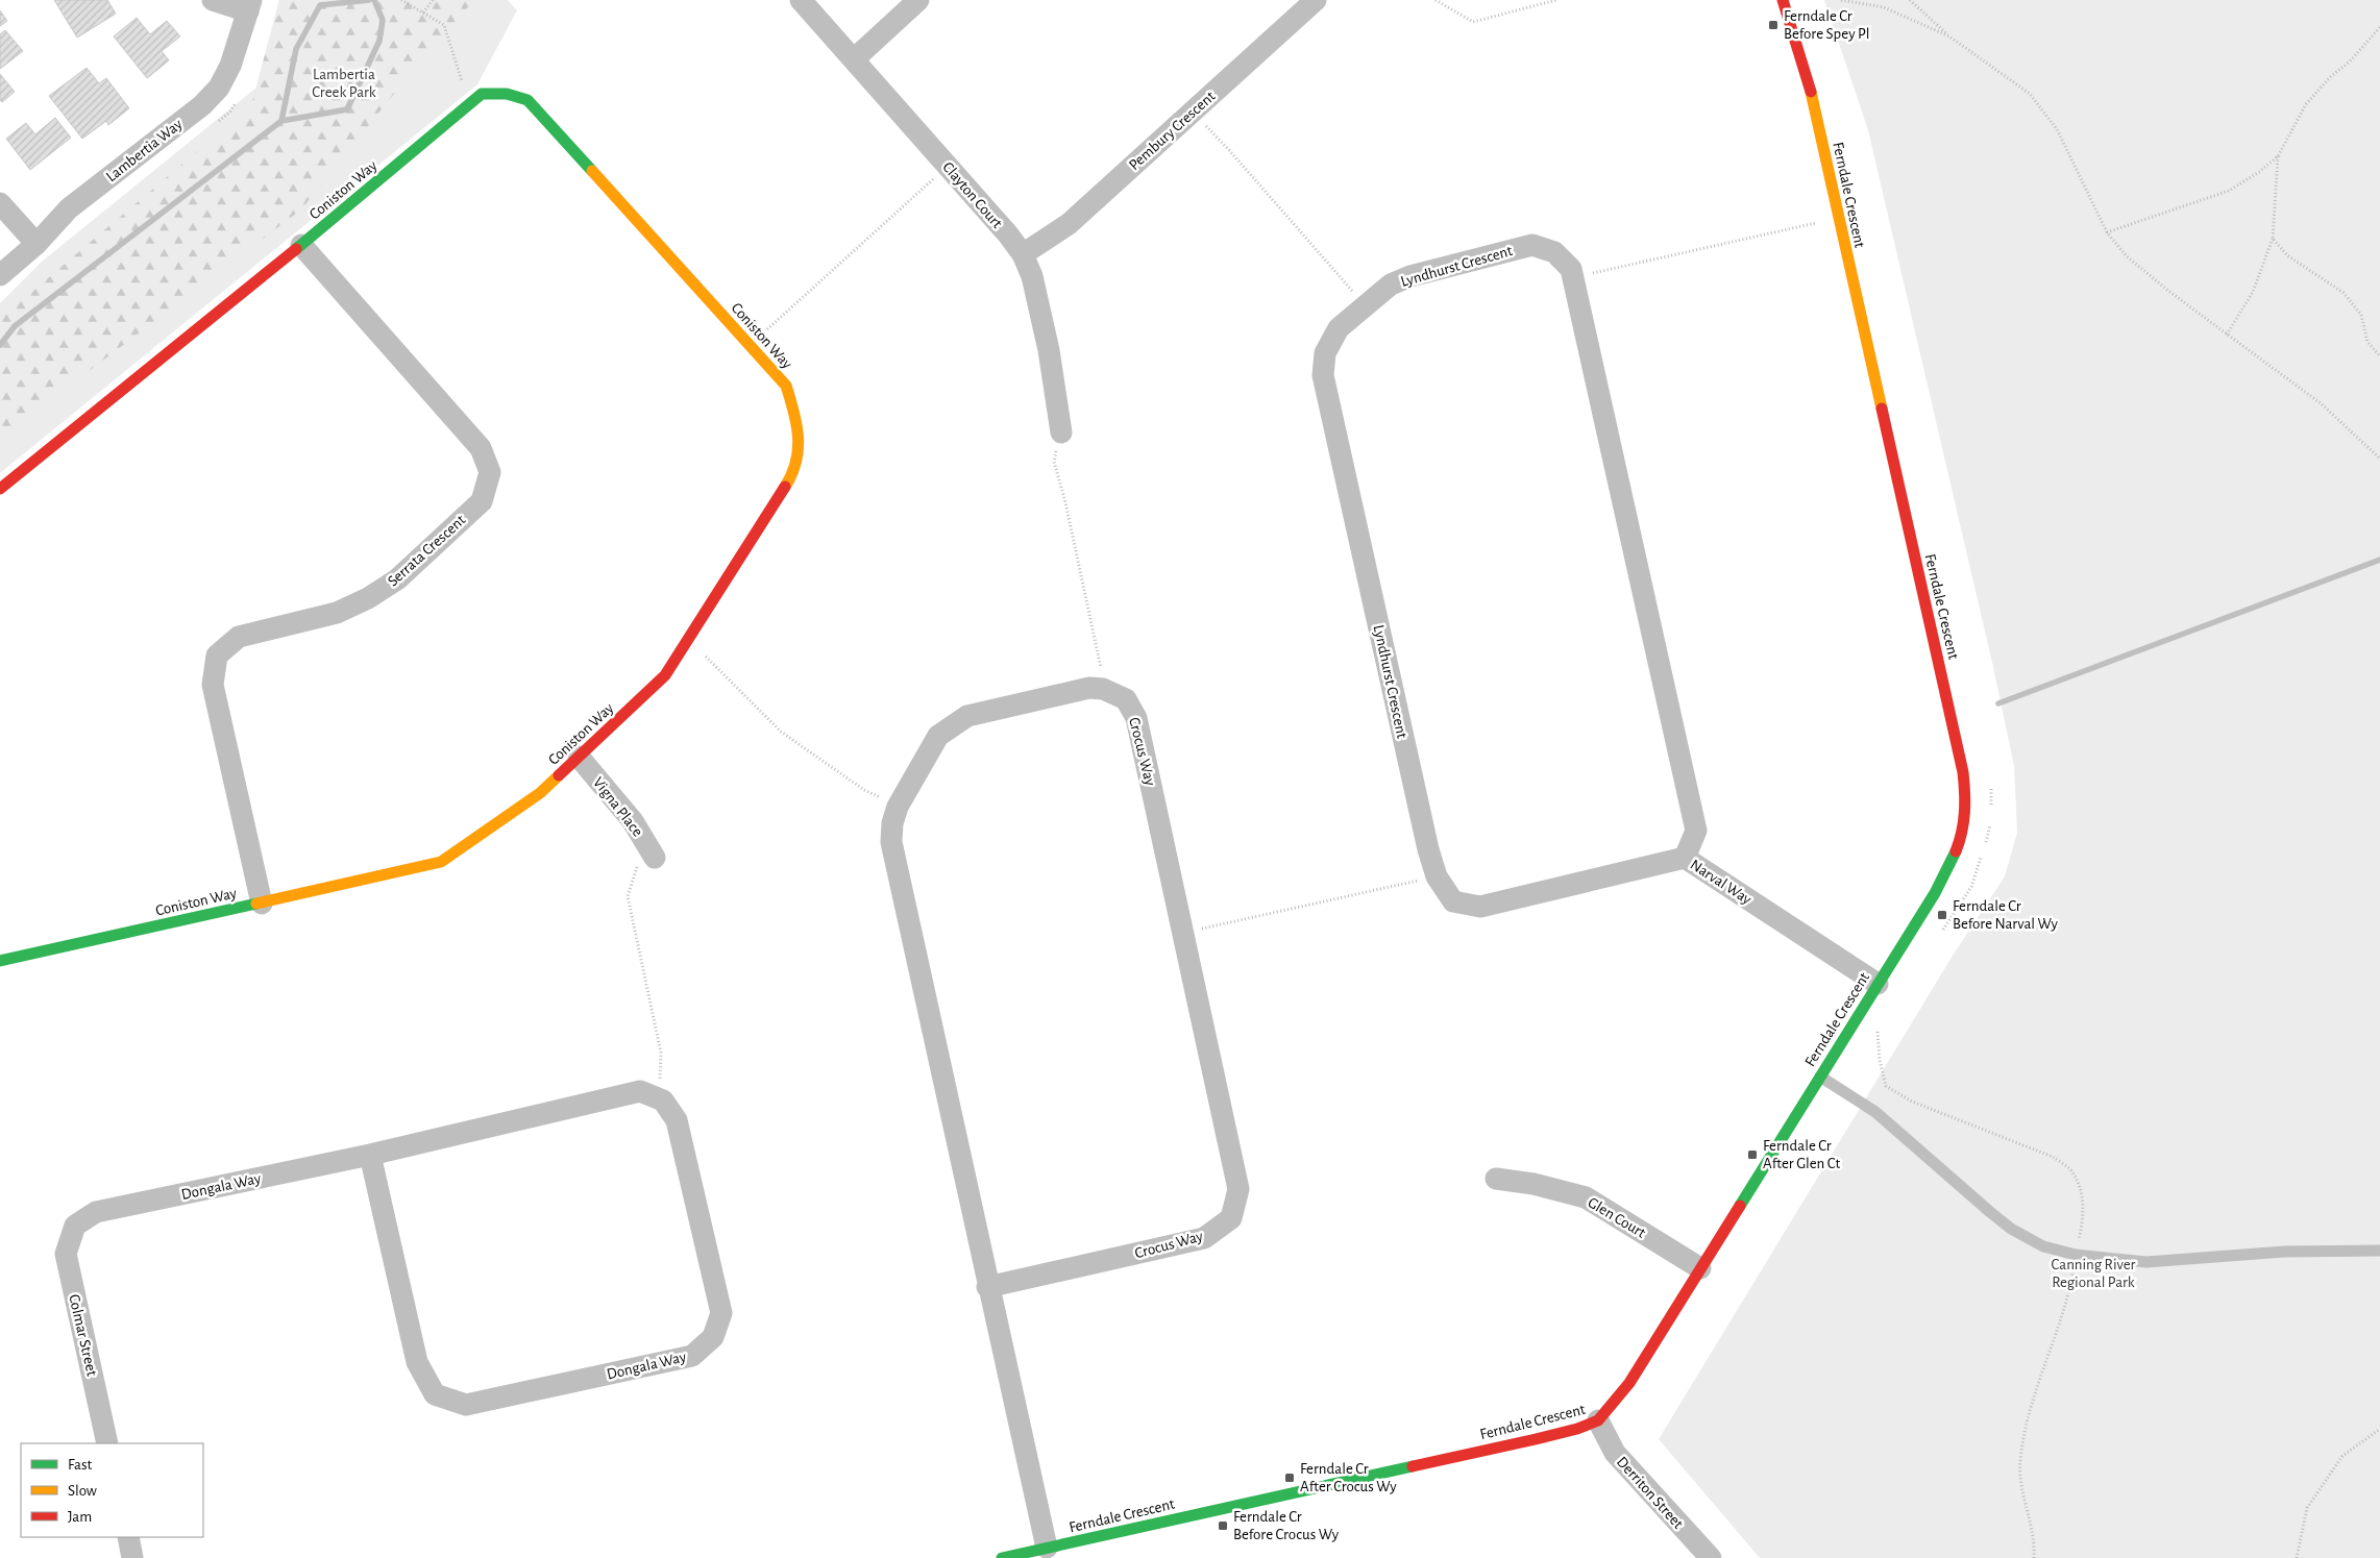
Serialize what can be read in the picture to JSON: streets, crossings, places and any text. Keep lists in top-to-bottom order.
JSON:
{
  "streets": {
    "street": [
      "Pembury Crescent",
      "Lambertia Way",
      "Coniston Way",
      "Clayton Court",
      "Ferndale Crescent",
      "Lyndhurst Crescent",
      "Serrata Crescent",
      "Crocus Way",
      "Vigna Place",
      "Narval Way",
      "Dongala Way",
      "Glen Court",
      "Colmar Street",
      "Derriton Street"
    ]
  },
  "crossings": [
    ["Pembury Crescent", "Clayton Court"],
    ["Coniston Way", "Serrata Crescent"],
    ["Coniston Way", "Vigna Place"],
    ["Ferndale Crescent", "Crocus Way"],
    ["Ferndale Crescent", "Narval Way"],
    ["Ferndale Crescent", "Glen Court"],
    ["Ferndale Crescent", "Derriton Street"],
    ["Lyndhurst Crescent", "Narval Way"],
    ["Dongala Way", "Colmar Street"]
  ],
  "parks": ["Lambertia Creek Park", "Canning River Regional Park"],
  "places": {
    "transit": [
      "Ferndale Cr Before Spey Pl",
      "Ferndale Cr Before Narval Wy",
      "Ferndale Cr After Glen Ct",
      "Ferndale Cr After Crocus Wy",
      "Ferndale Cr Before Crocus Wy"
    ]
  },
  "legend": ["Fast", "Slow", "Jam"]
}
